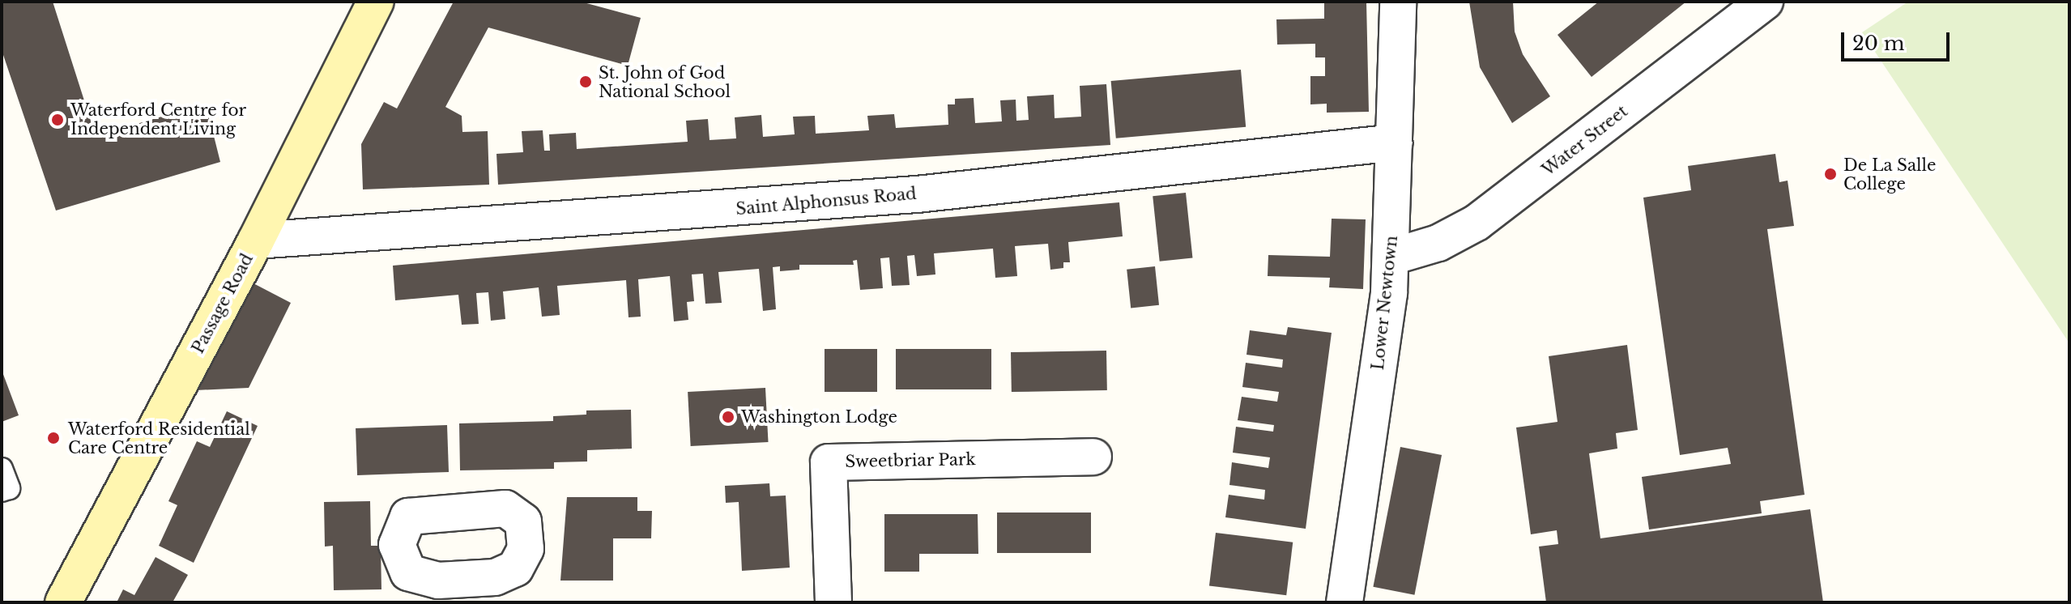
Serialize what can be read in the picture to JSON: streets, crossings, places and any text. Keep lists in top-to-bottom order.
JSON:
{
  "streets": {
    "main road": ["Passage Road"],
    "street": [
      "Water Street",
      "Saint Alphonsus Road",
      "Lower Newtown",
      "Sweetbriar Park"
    ]
  },
  "crossings": [
    ["Water Street", "Lower Newtown"],
    ["Saint Alphonsus Road", "Lower Newtown"],
    ["Saint Alphonsus Road", "Passage Road"]
  ],
  "places": [
    "St. John of God National School",
    "Waterford Centre for Independent Living",
    "De La Salle College",
    "Washington Lodge",
    "Waterford Residential Care Centre"
  ],
  "scale_bar": "20 m"
}
